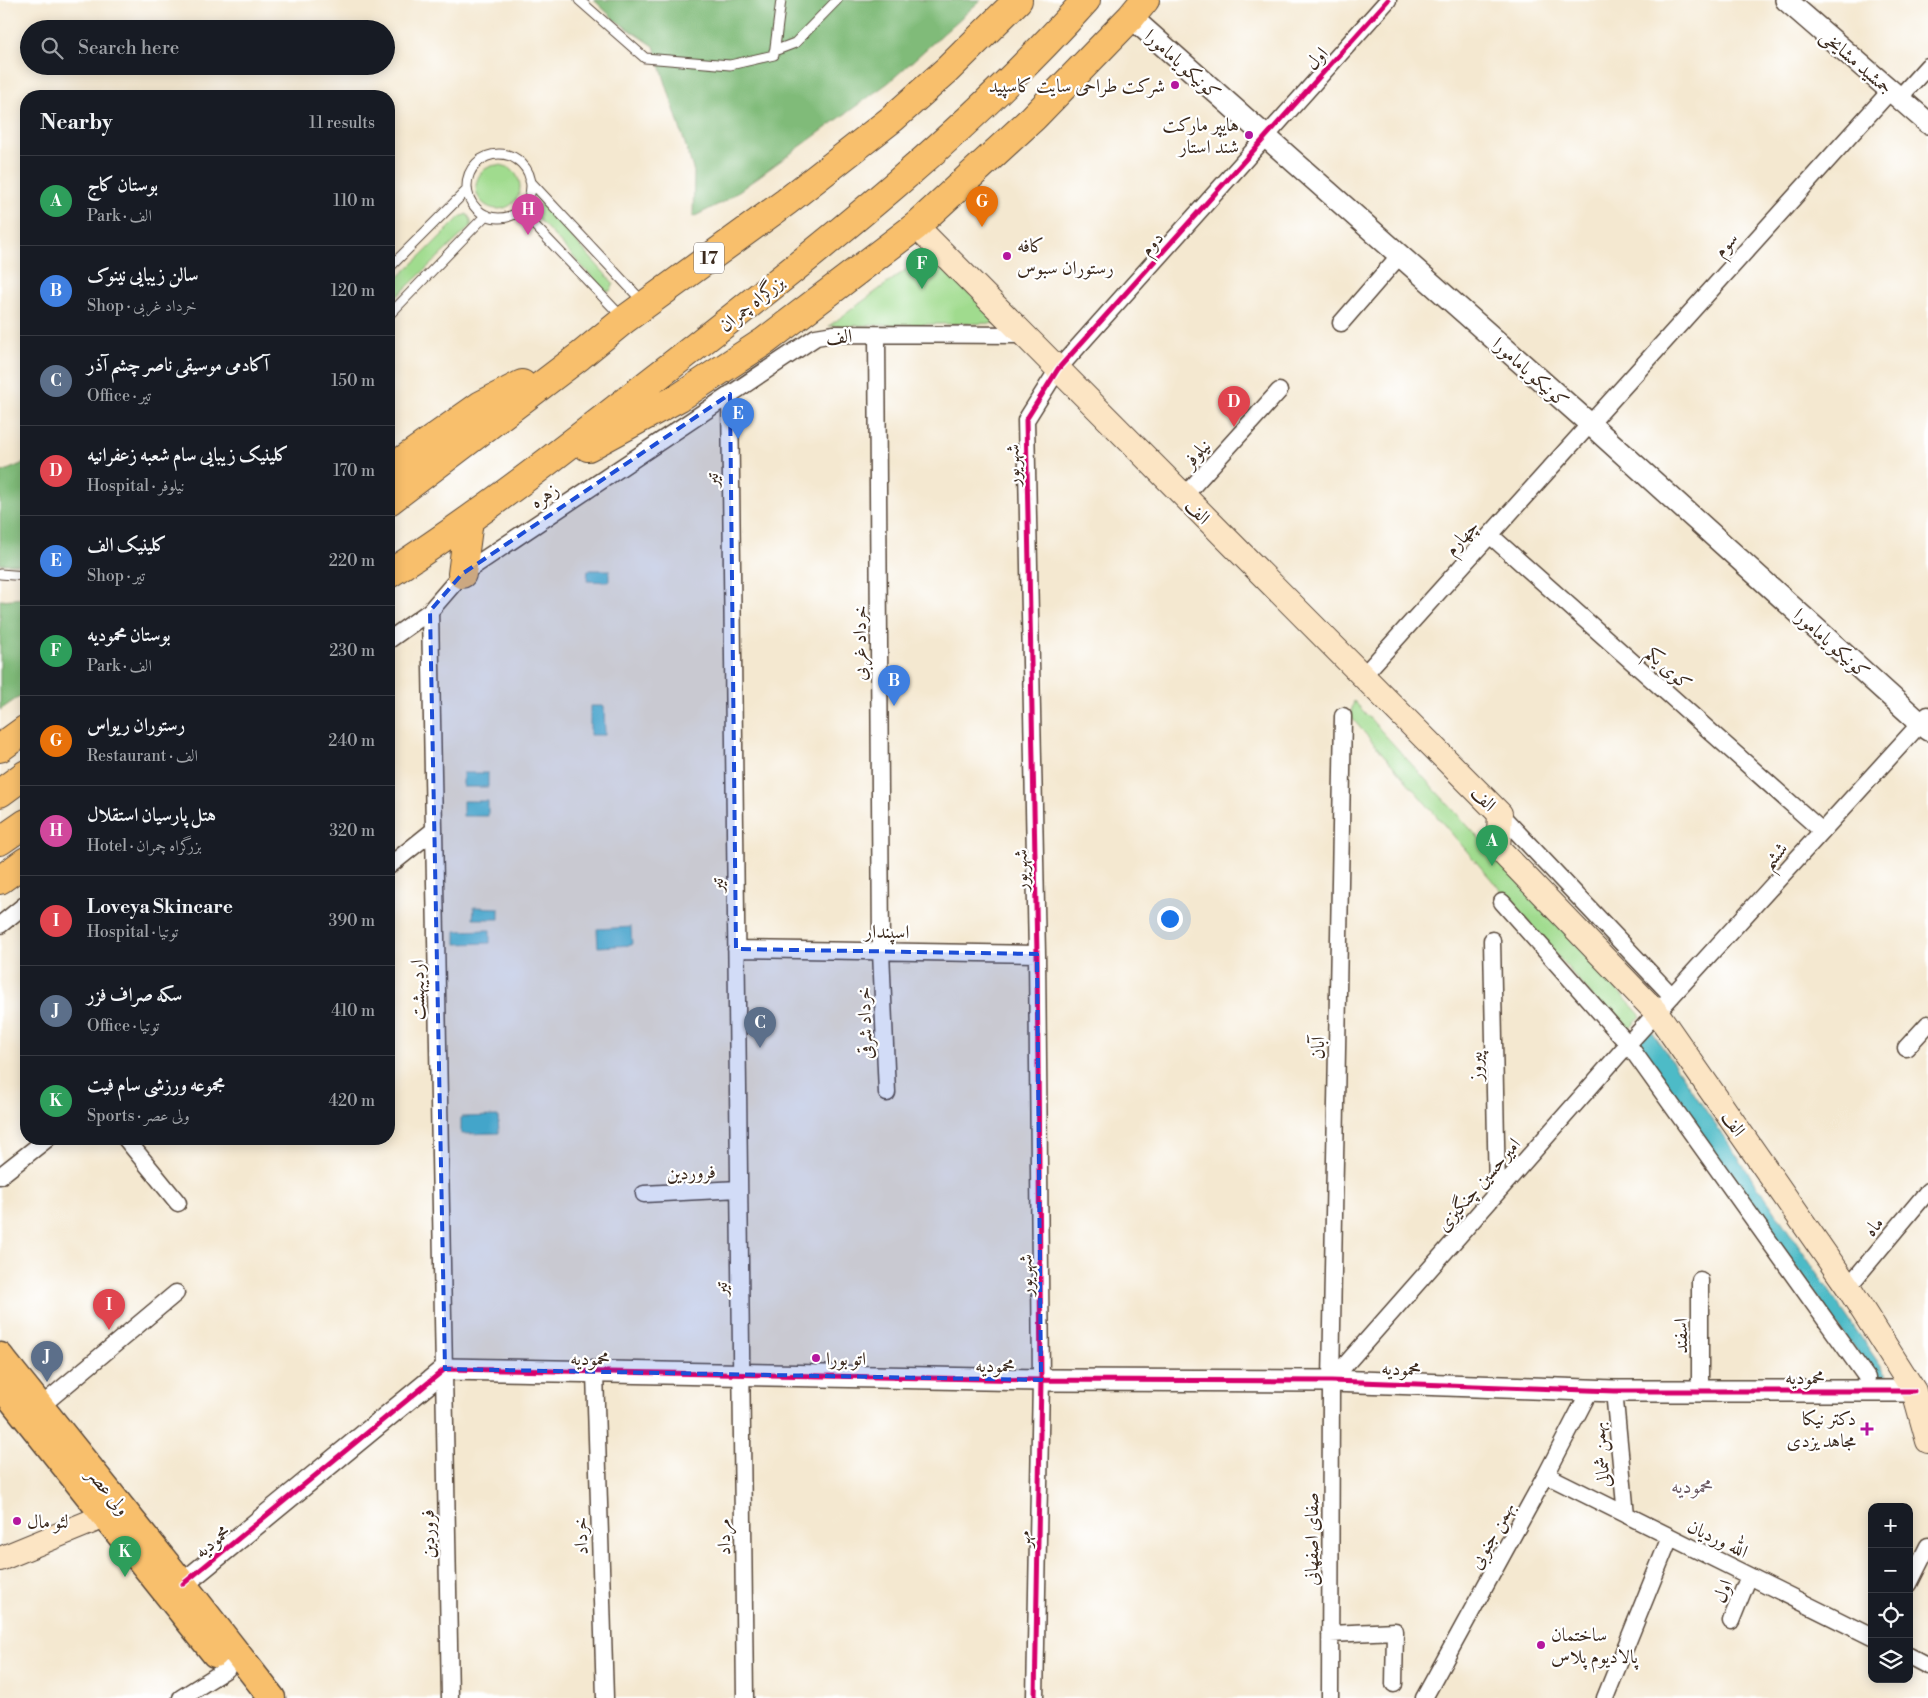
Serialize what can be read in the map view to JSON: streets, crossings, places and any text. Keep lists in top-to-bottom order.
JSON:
{
  "streets": {
    "highway": ["17", "بزرگراه چمران"],
    "main road": ["الف", "ولی عصر"],
    "street": [
      "اول",
      "جمشید مشایخی",
      "کونیکو یامامورا",
      "دوم",
      "سوم",
      "نیلوفر",
      "شهریور",
      "تیر",
      "زهره",
      "چهارم",
      "خرداد غربی",
      "کوی یکم",
      "ششم",
      "اسپندار",
      "اردیبهشت",
      "خرداد شرقی",
      "آبان",
      "پیروز",
      "فروردین",
      "امیرحسین چنگیزی",
      "ماه",
      "اسفند",
      "محمودیه",
      "بهمن شمالی",
      "بهمن جنوبی",
      "خرداد",
      "مرداد",
      "الله وردیان",
      "مهر",
      "صفای اصفهانی"
    ]
  },
  "crossings": [
    ["اول", "کونیکو یامامورا"],
    ["اول", "دوم"],
    ["اول", "الله وردیان"],
    ["جمشید مشایخی", "سوم"],
    ["کونیکو یامامورا", "دوم"],
    ["کونیکو یامامورا", "سوم"],
    ["کونیکو یامامورا", "چهارم"],
    ["کونیکو یامامورا", "ششم"],
    ["دوم", "الف"],
    ["دوم", "شهریور"],
    ["سوم", "چهارم"],
    ["الف", "نیلوفر"],
    ["الف", "شهریور"],
    ["الف", "تیر"],
    ["الف", "زهره"],
    ["الف", "چهارم"],
    ["الف", "خرداد غربی"],
    ["الف", "ششم"],
    ["الف", "امیرحسین چنگیزی"],
    ["الف", "ماه"],
    ["الف", "محمودیه"],
    ["شهریور", "اسپندار"],
    ["شهریور", "محمودیه"],
    ["شهریور", "مهر"],
    ["تیر", "زهره"],
    ["تیر", "اسپندار"],
    ["تیر", "فروردین"],
    ["تیر", "محمودیه"],
    ["تیر", "مرداد"],
    ["زهره", "اردیبهشت"],
    ["چهارم", "کوی یکم"],
    ["خرداد غربی", "اسپندار"],
    ["خرداد غربی", "خرداد شرقی"],
    ["کوی یکم", "ششم"],
    ["ششم", "امیرحسین چنگیزی"],
    ["اسپندار", "خرداد شرقی"],
    ["اردیبهشت", "فروردین"],
    ["اردیبهشت", "محمودیه"],
    ["آبان", "امیرحسین چنگیزی"],
    ["آبان", "محمودیه"],
    ["آبان", "صفای اصفهانی"],
    ["پیروز", "امیرحسین چنگیزی"],
    ["فروردین", "محمودیه"],
    ["امیرحسین چنگیزی", "محمودیه"],
    ["امیرحسین چنگیزی", "صفای اصفهانی"],
    ["اسفند", "محمودیه"],
    ["محمودیه", "بهمن شمالی"],
    ["محمودیه", "ولی عصر"],
    ["محمودیه", "بهمن جنوبی"],
    ["محمودیه", "خرداد"],
    ["محمودیه", "مرداد"],
    ["محمودیه", "مهر"],
    ["محمودیه", "صفای اصفهانی"],
    ["بهمن شمالی", "الله وردیان"],
    ["بهمن جنوبی", "الله وردیان"]
  ],
  "districts": ["محمودیه"],
  "places": {
    "other": [
      "شرکت طراحی سایت کاسپید",
      "هایپر مارکت شند استار",
      "کافه رستوران سبوس",
      "اتو بورا",
      "لئو مال",
      "ساختمان پالادیوم پلاس"
    ],
    "health": ["دکتر نیکا مجاهد یزدی"]
  },
  "page": {
    "search": "Search here",
    "heading": ["Nearby", "11 results"],
    "list": [
      {
        "mark": "A",
        "name": "بوستان کاج",
        "note": "Park · الف",
        "value": "110 m"
      },
      {
        "mark": "B",
        "name": "سالن زیبایی نینوک",
        "note": "Shop · خرداد غربی",
        "value": "120 m"
      },
      {
        "mark": "C",
        "name": "آکادمی موسیقی ناصر چشم آذر",
        "note": "Office · تیر",
        "value": "150 m"
      },
      {
        "mark": "D",
        "name": "کلینیک زیبایی سام شعبه زعفرانیه",
        "note": "Hospital · نیلوفر",
        "value": "170 m"
      },
      {
        "mark": "E",
        "name": "کلینیک الف",
        "note": "Shop · تیر",
        "value": "220 m"
      },
      {
        "mark": "F",
        "name": "بوستان محمودیه",
        "note": "Park · الف",
        "value": "230 m"
      },
      {
        "mark": "G",
        "name": "رستوران ریواس",
        "note": "Restaurant · الف",
        "value": "240 m"
      },
      {
        "mark": "H",
        "name": "هتل پارسیان استقلال",
        "note": "Hotel · بزرگراه چمران",
        "value": "320 m"
      },
      {
        "mark": "I",
        "name": "Loveya Skincare",
        "note": "Hospital · توتیا",
        "value": "390 m"
      },
      {
        "mark": "J",
        "name": "سکه صراف فزر",
        "note": "Office · توتیا",
        "value": "410 m"
      },
      {
        "mark": "K",
        "name": "مجموعه ورزشی سام فیت",
        "note": "Sports · ولی عصر",
        "value": "420 m"
      }
    ],
    "pins": [
      "G",
      "H",
      "F",
      "D",
      "E",
      "B",
      "A",
      "C",
      "I",
      "J",
      "K"
    ],
    "map_buttons": ["+", "−"]
  }
}
